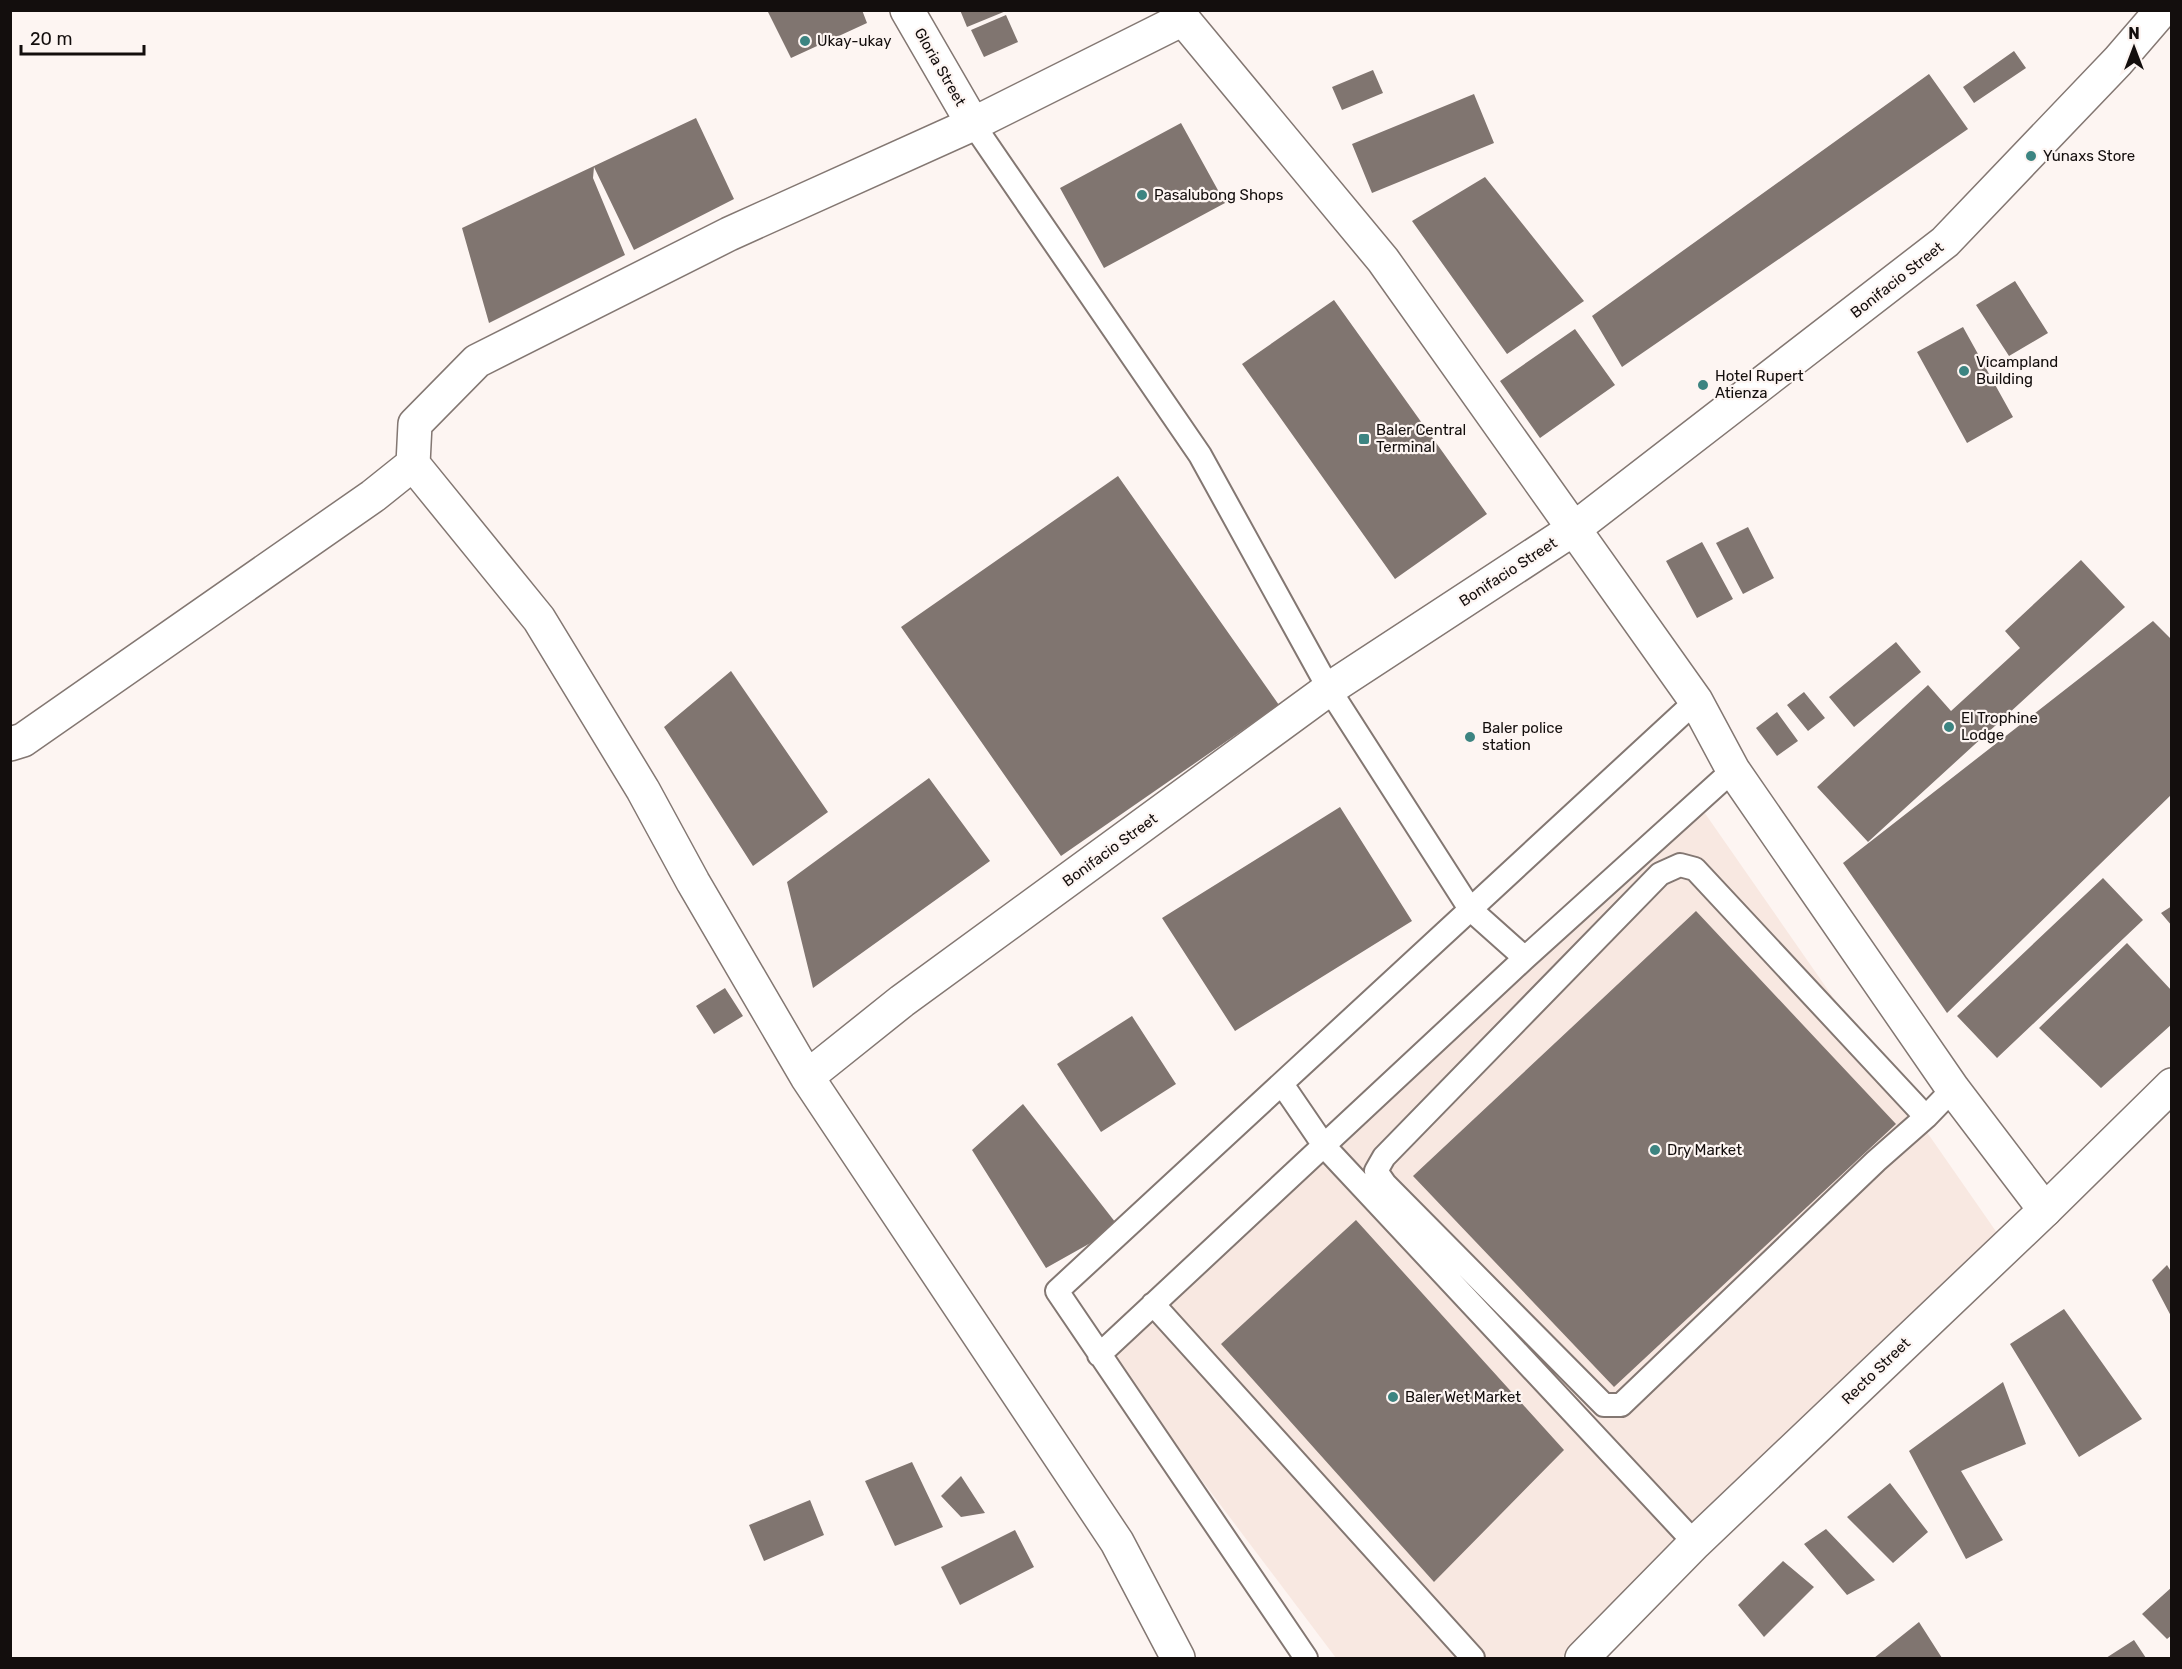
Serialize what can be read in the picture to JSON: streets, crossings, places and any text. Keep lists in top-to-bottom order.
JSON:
{
  "streets": {
    "street": ["Gloria Street", "Bonifacio Street", "Recto Street"]
  },
  "places": {
    "other": [
      "Ukay-ukay",
      "Yunaxs Store",
      "Pasalubong Shops",
      "Vicampland Building",
      "Hotel Rupert Atienza",
      "El Trophine Lodge",
      "Baler police station",
      "Dry Market",
      "Baler Wet Market"
    ],
    "transit": ["Baler Central Terminal"]
  },
  "scale_bar": "20 m",
  "north": "top"
}
